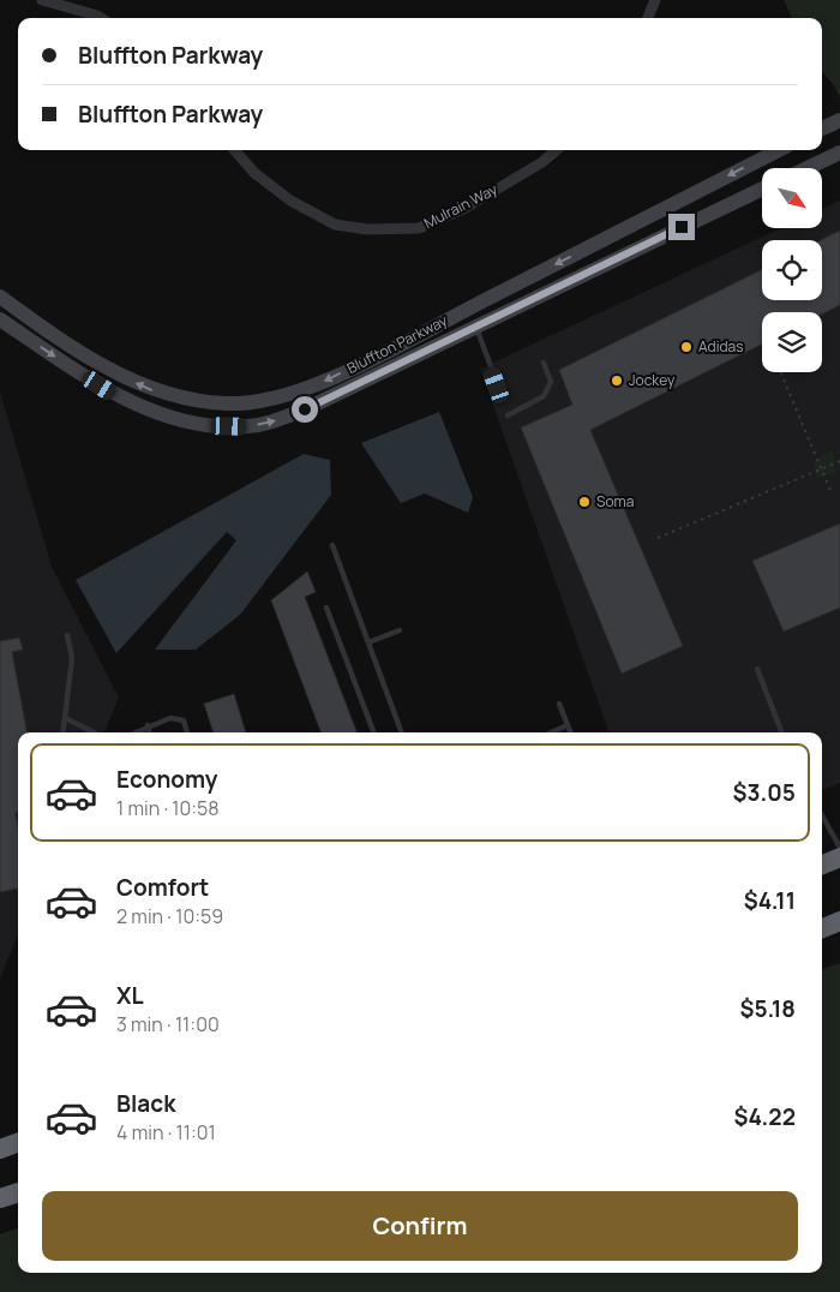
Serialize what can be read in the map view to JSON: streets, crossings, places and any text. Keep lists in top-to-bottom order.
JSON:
{
  "streets": {
    "main road": ["Bluffton Parkway"],
    "street": ["Mulrain Way"]
  },
  "places": ["Adidas", "Jockey", "Soma"],
  "north": "bottom right",
  "page": {
    "banner": ["Bluffton Parkway", "Bluffton Parkway"],
    "list": [
      {
        "name": "Economy",
        "note": "1 min · 10:58",
        "value": "$3.05"
      },
      {
        "name": "Comfort",
        "note": "2 min · 10:59",
        "value": "$4.11"
      },
      {
        "name": "XL",
        "note": "3 min · 11:00",
        "value": "$5.18"
      },
      {
        "name": "Black",
        "note": "4 min · 11:01",
        "value": "$4.22"
      }
    ],
    "buttons": "Confirm"
  }
}
